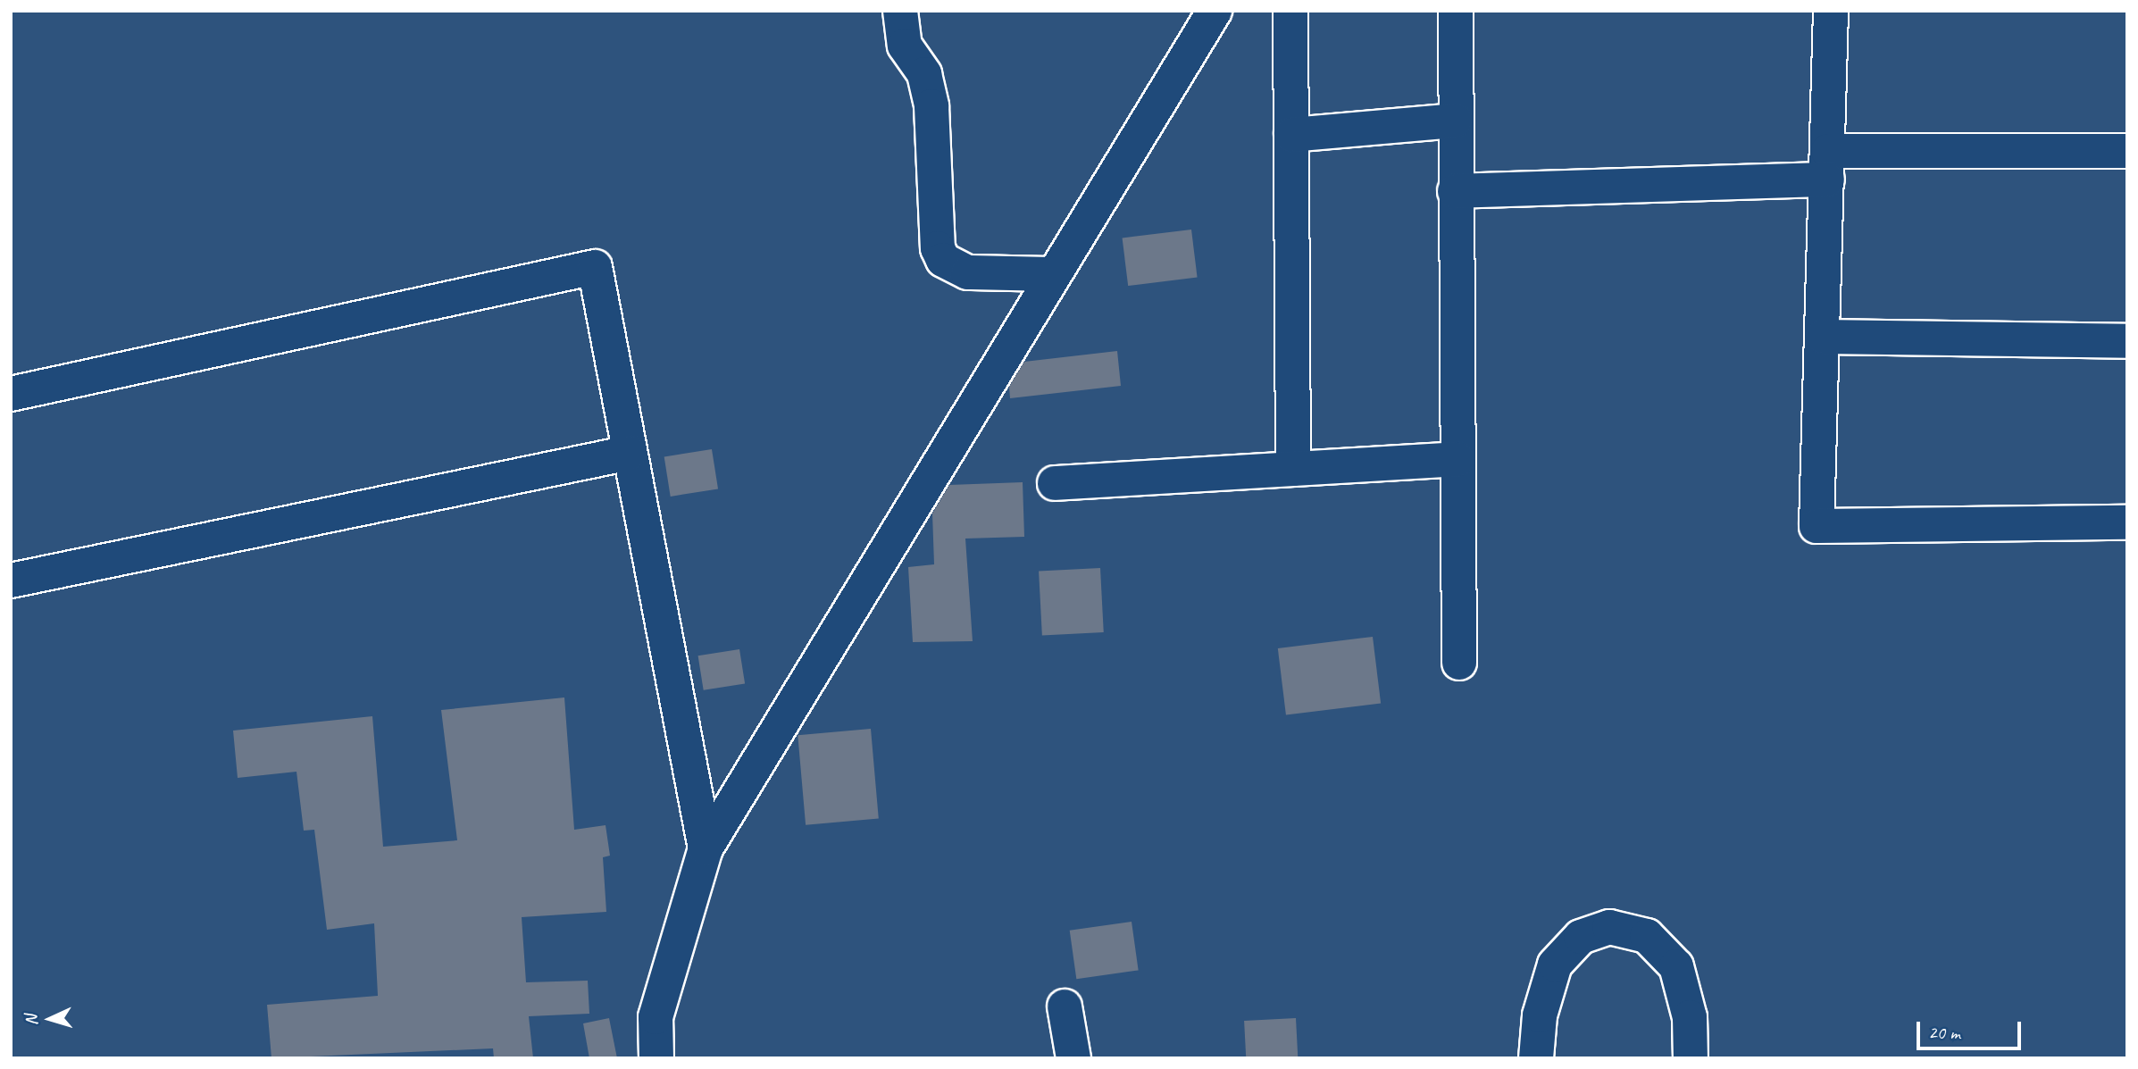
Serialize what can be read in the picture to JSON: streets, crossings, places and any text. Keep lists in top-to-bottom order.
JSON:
{
  "scale_bar": "20 m",
  "north": "left"
}
